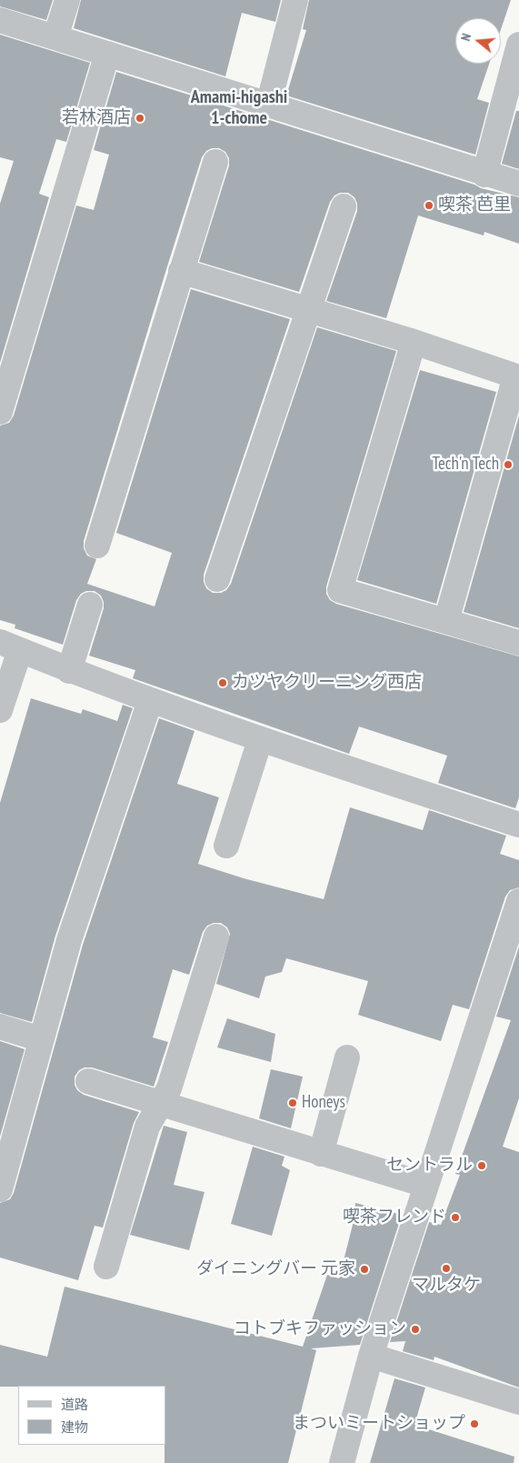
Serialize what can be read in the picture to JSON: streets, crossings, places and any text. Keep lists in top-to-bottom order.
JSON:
{
  "districts": ["Amami-higashi 1-chome"],
  "places": [
    "若林酒店",
    "喫茶 芭里",
    "Tech'n Tech",
    "カツヤクリーニング西店",
    "Honeys",
    "セントラル",
    "喫茶フレンド",
    "マルタケ",
    "ダイニングバー 元家",
    "コトブキファッション",
    "まついミートショップ"
  ],
  "legend": ["道路", "建物"],
  "north": "left"
}
